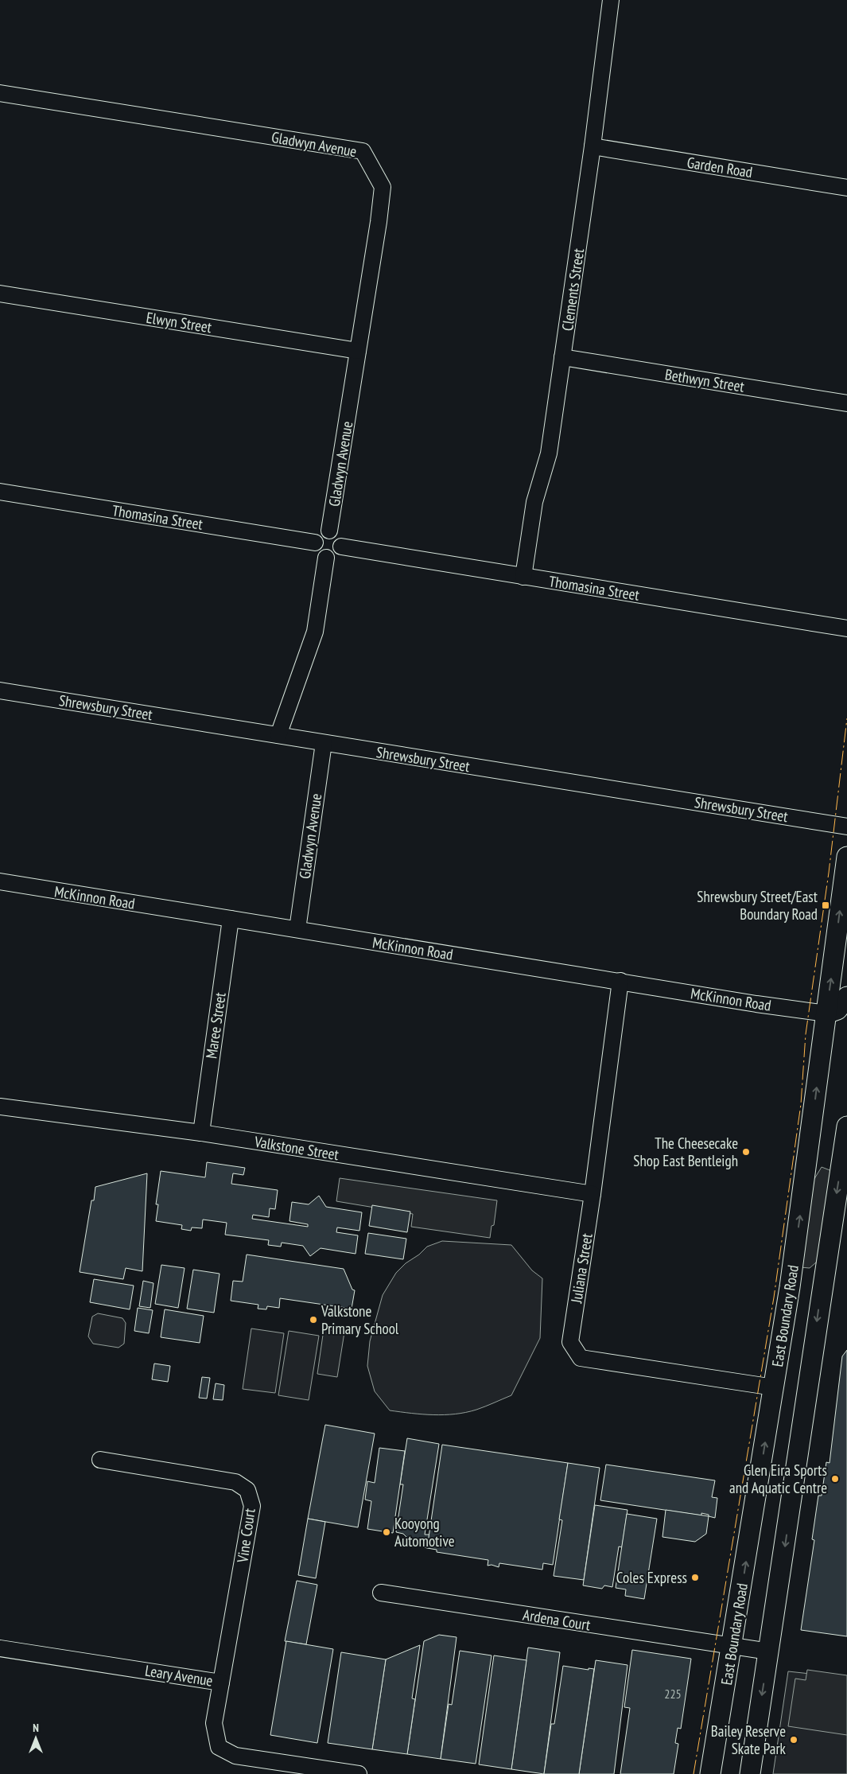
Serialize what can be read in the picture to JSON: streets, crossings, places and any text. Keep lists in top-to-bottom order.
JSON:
{
  "streets": {
    "main road": ["East Boundary Road"],
    "street": [
      "Gladwyn Avenue",
      "Garden Road",
      "Clements Street",
      "Elwyn Street",
      "Bethwyn Street",
      "Thomasina Street",
      "Shrewsbury Street",
      "McKinnon Road",
      "Maree Street",
      "Valkstone Street",
      "Juliana Street",
      "Vine Court",
      "Ardena Court",
      "Leary Avenue"
    ]
  },
  "crossings": [
    ["Gladwyn Avenue", "Elwyn Street"],
    ["Gladwyn Avenue", "Thomasina Street"],
    ["Gladwyn Avenue", "Shrewsbury Street"],
    ["Gladwyn Avenue", "McKinnon Road"],
    ["Garden Road", "Clements Street"],
    ["Clements Street", "Bethwyn Street"],
    ["Clements Street", "Thomasina Street"],
    ["McKinnon Road", "Maree Street"],
    ["McKinnon Road", "Juliana Street"],
    ["McKinnon Road", "East Boundary Road"],
    ["Maree Street", "Valkstone Street"],
    ["Valkstone Street", "Juliana Street"],
    ["Juliana Street", "East Boundary Road"],
    ["East Boundary Road", "Ardena Court"],
    ["Vine Court", "Leary Avenue"]
  ],
  "places": {
    "transit": ["Shrewsbury Street/East Boundary Road"],
    "other": [
      "The Cheesecake Shop East Bentleigh",
      "Valkstone Primary School",
      "Glen Eira Sports and Aquatic Centre",
      "Kooyong Automotive",
      "Coles Express",
      "Bailey Reserve Skate Park"
    ]
  },
  "house_numbers": ["225"],
  "north": "top"
}
